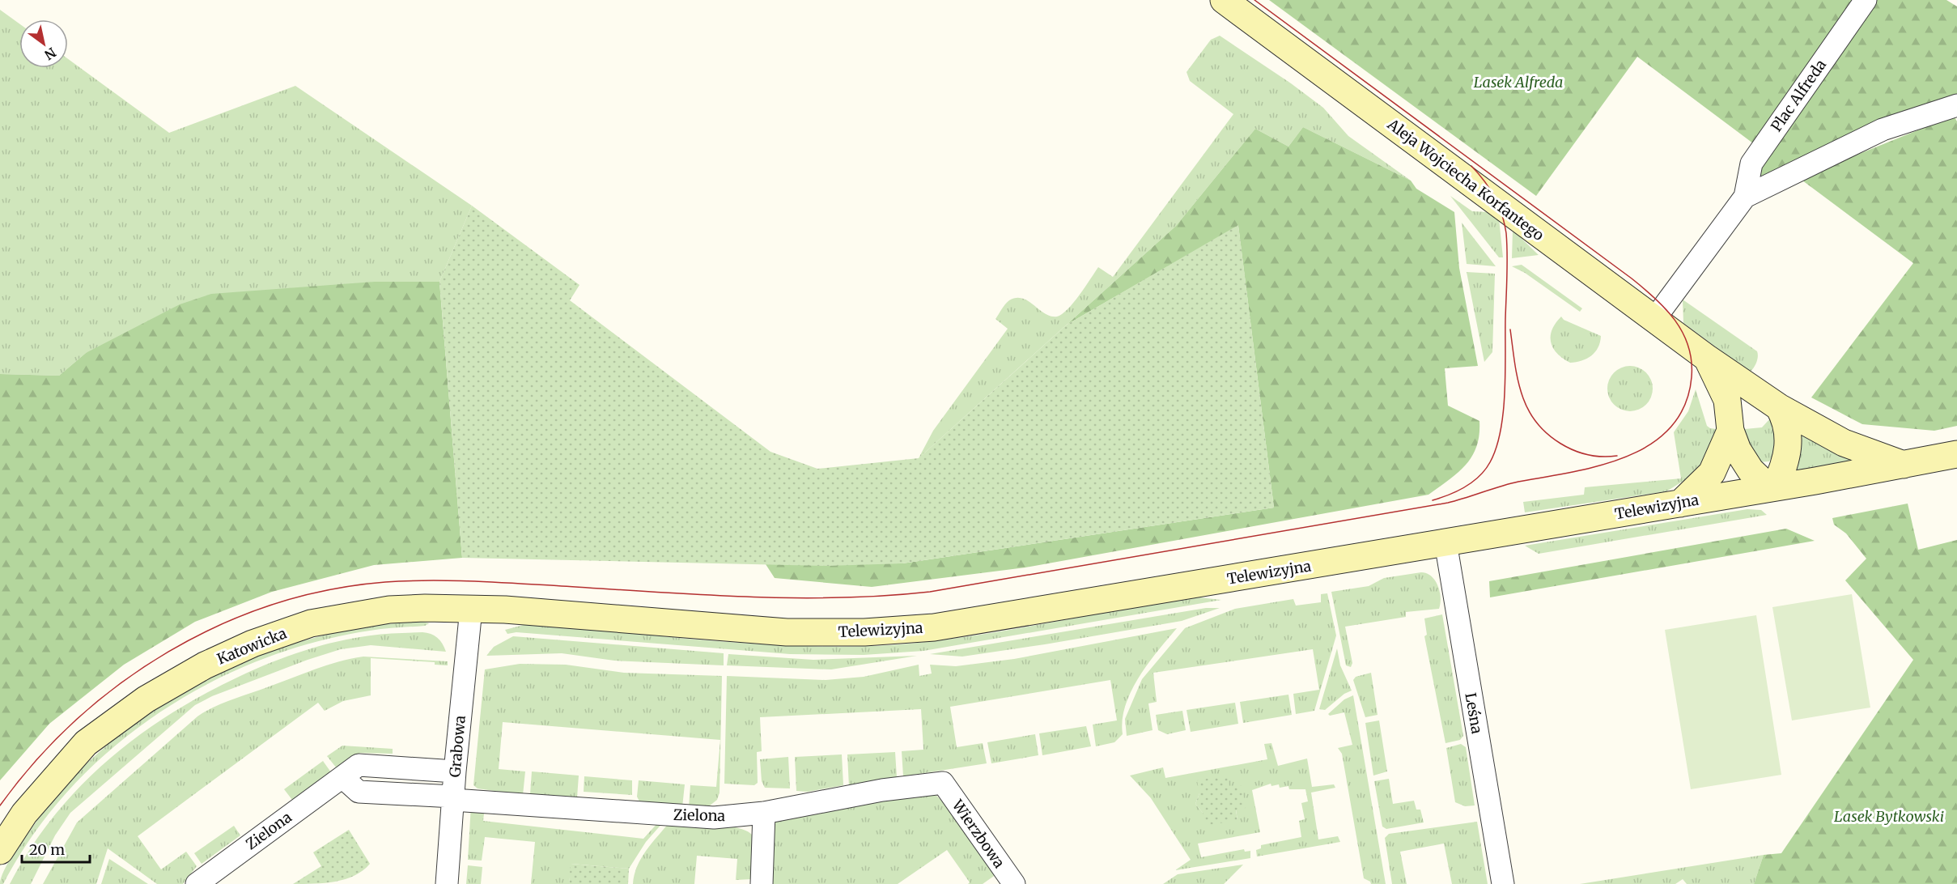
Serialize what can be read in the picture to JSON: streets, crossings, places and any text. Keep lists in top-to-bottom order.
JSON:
{
  "streets": {
    "main road": ["Aleja Wojciecha Korfantego", "Telewizyjna", "Katowicka"],
    "street": [
      "Plac Alfreda",
      "Leśna",
      "Grabowa",
      "Zielona",
      "Wierzbowa"
    ]
  },
  "crossings": [
    ["Plac Alfreda", "Aleja Wojciecha Korfantego"],
    ["Aleja Wojciecha Korfantego", "Telewizyjna"],
    ["Telewizyjna", "Katowicka"],
    ["Telewizyjna", "Leśna"],
    ["Katowicka", "Grabowa"],
    ["Grabowa", "Zielona"],
    ["Zielona", "Wierzbowa"]
  ],
  "parks": ["Lasek Alfreda", "Lasek Bytkowski"],
  "scale_bar": "20 m",
  "north": "bottom right"
}
